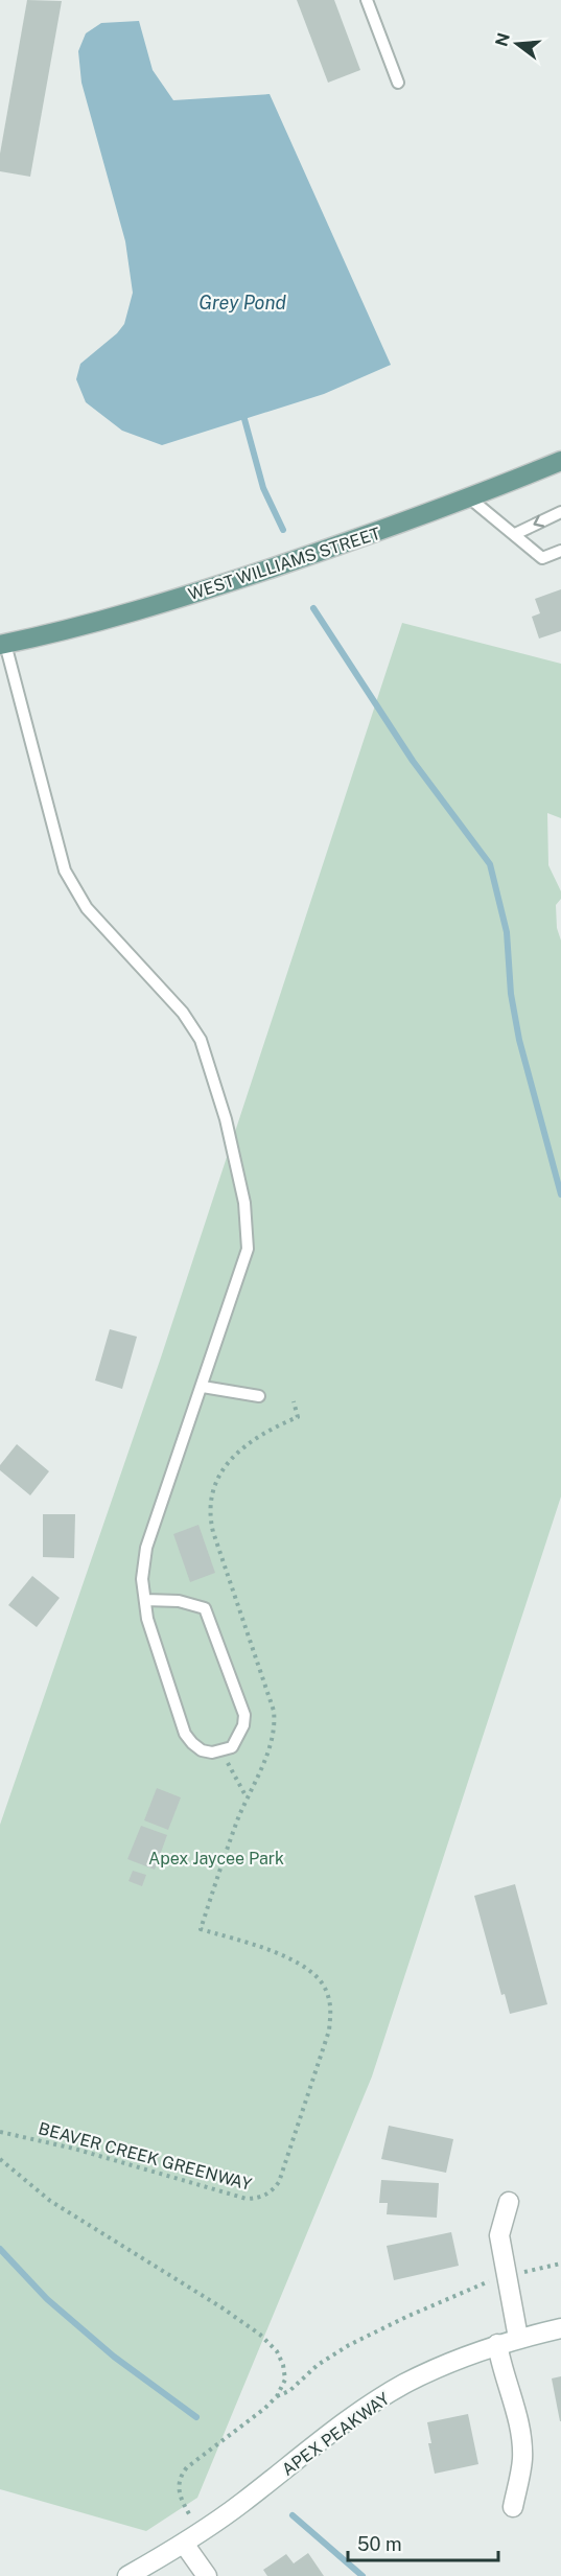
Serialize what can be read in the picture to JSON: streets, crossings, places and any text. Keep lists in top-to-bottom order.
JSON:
{
  "streets": {
    "main road": ["WEST WILLIAMS STREET", "APEX PEAKWAY"],
    "path": ["BEAVER CREEK GREENWAY"]
  },
  "water": ["Grey Pond"],
  "parks": ["Apex Jaycee Park"],
  "scale_bar": "50 m",
  "north": "left"
}
